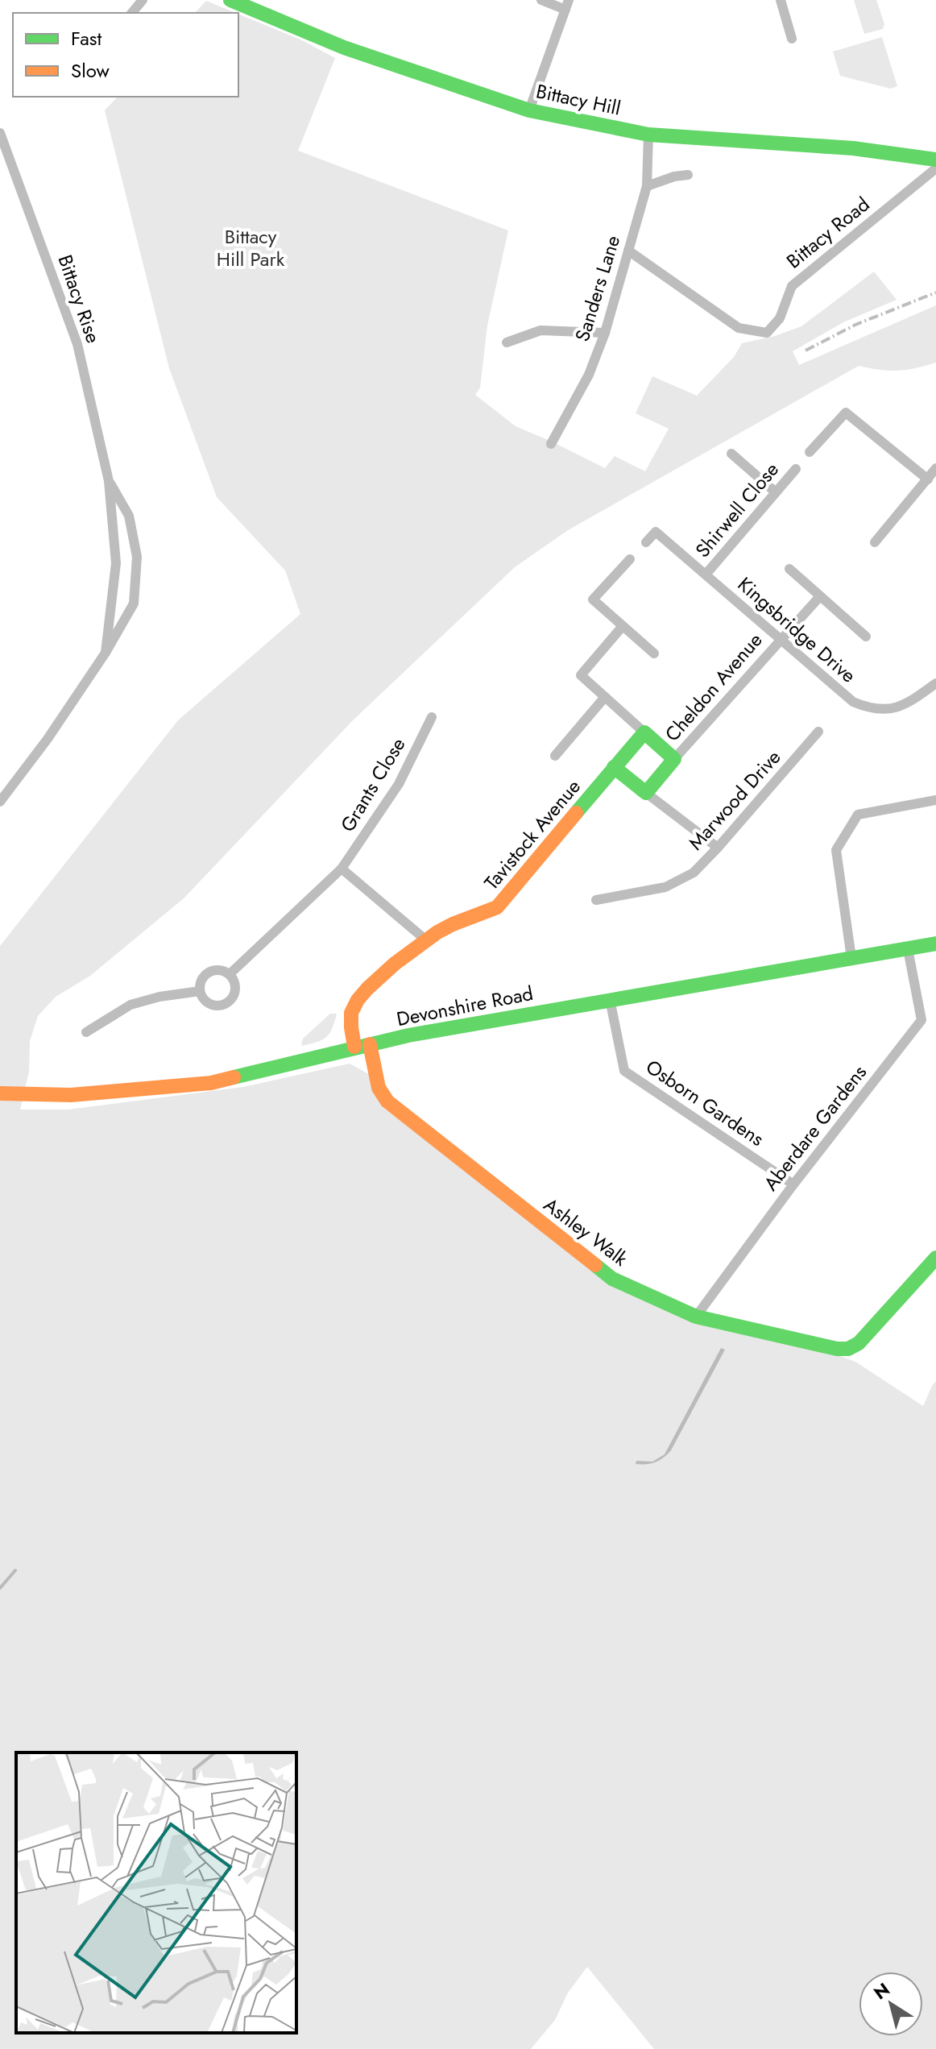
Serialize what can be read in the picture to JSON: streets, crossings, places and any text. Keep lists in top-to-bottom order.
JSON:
{
  "streets": {
    "street": [
      "Bittacy Hill",
      "Bittacy Road",
      "Sanders Lane",
      "Bittacy Rise",
      "Shirwell Close",
      "Kingsbridge Drive",
      "Cheldon Avenue",
      "Grants Close",
      "Marwood Drive",
      "Tavistock Avenue",
      "Devonshire Road",
      "Osborn Gardens",
      "Aberdare Gardens",
      "Ashley Walk"
    ]
  },
  "crossings": [
    ["Bittacy Hill", "Bittacy Road"],
    ["Bittacy Hill", "Sanders Lane"],
    ["Bittacy Road", "Sanders Lane"],
    ["Shirwell Close", "Kingsbridge Drive"],
    ["Kingsbridge Drive", "Cheldon Avenue"],
    ["Tavistock Avenue", "Devonshire Road"],
    ["Tavistock Avenue", "Ashley Walk"],
    ["Devonshire Road", "Osborn Gardens"],
    ["Devonshire Road", "Aberdare Gardens"],
    ["Devonshire Road", "Ashley Walk"],
    ["Osborn Gardens", "Aberdare Gardens"],
    ["Aberdare Gardens", "Ashley Walk"]
  ],
  "parks": ["Bittacy Hill Park"],
  "legend": ["Fast", "Slow"],
  "north": "top left"
}
